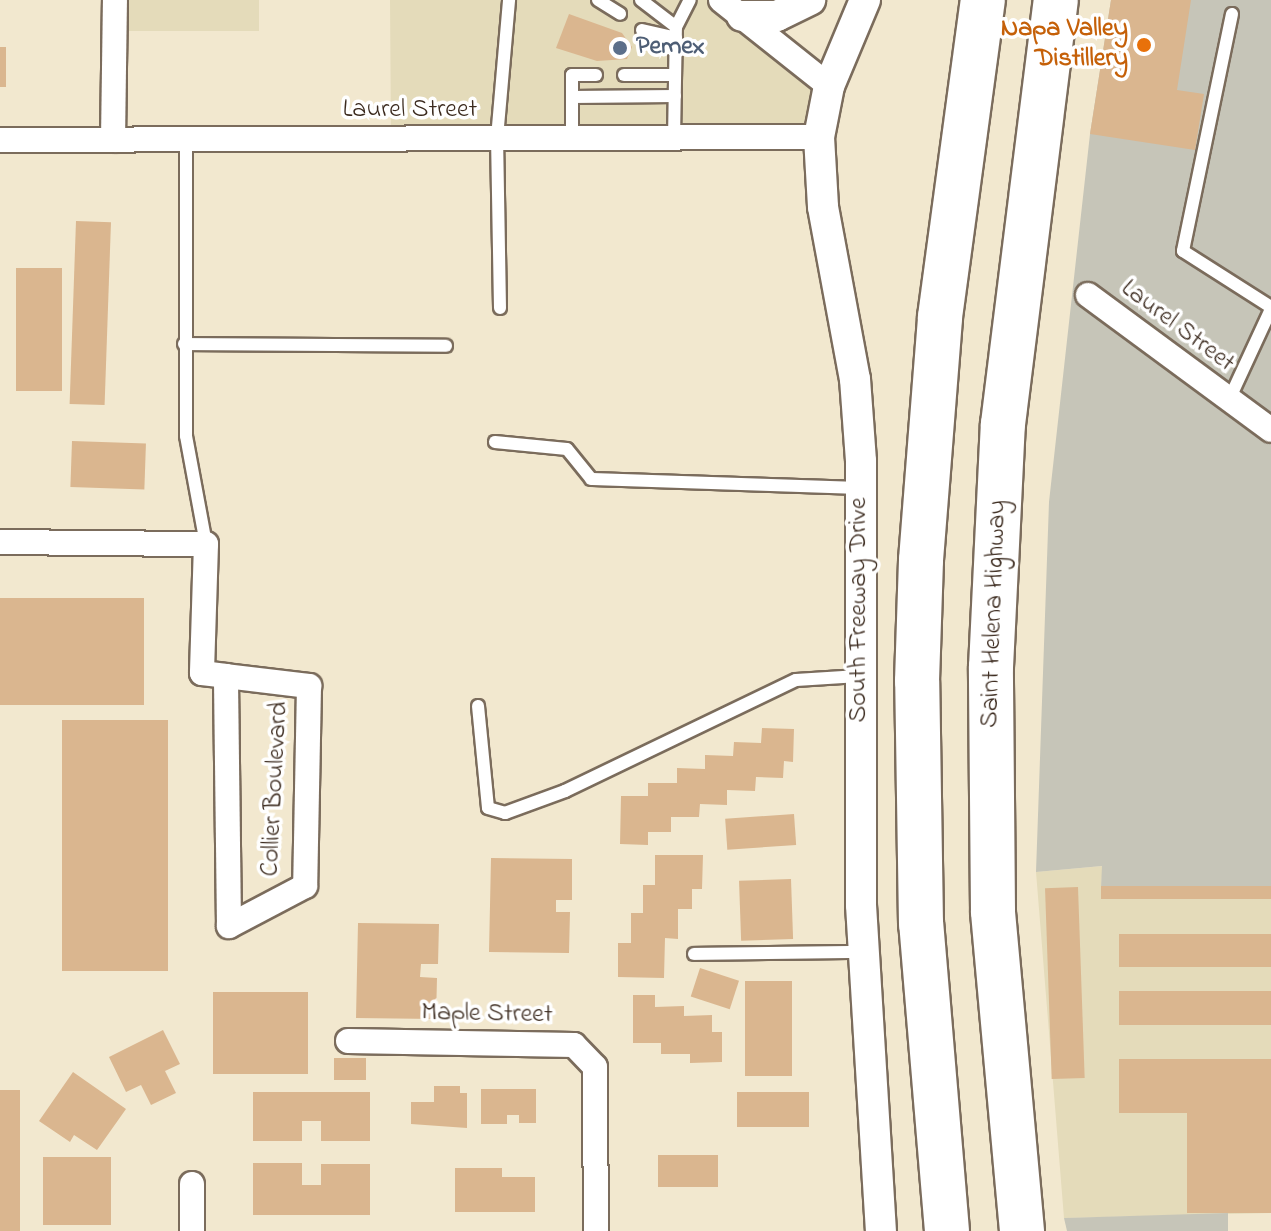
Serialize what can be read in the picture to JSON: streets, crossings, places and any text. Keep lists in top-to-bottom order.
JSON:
{
  "streets": {
    "highway": ["Saint Helena Highway"],
    "street": [
      "Laurel Street",
      "South Freeway Drive",
      "Collier Boulevard",
      "Maple Street"
    ]
  },
  "crossings": [
    ["Laurel Street", "South Freeway Drive"]
  ],
  "places": ["Napa Valley Distillery", "Pemex"]
}
